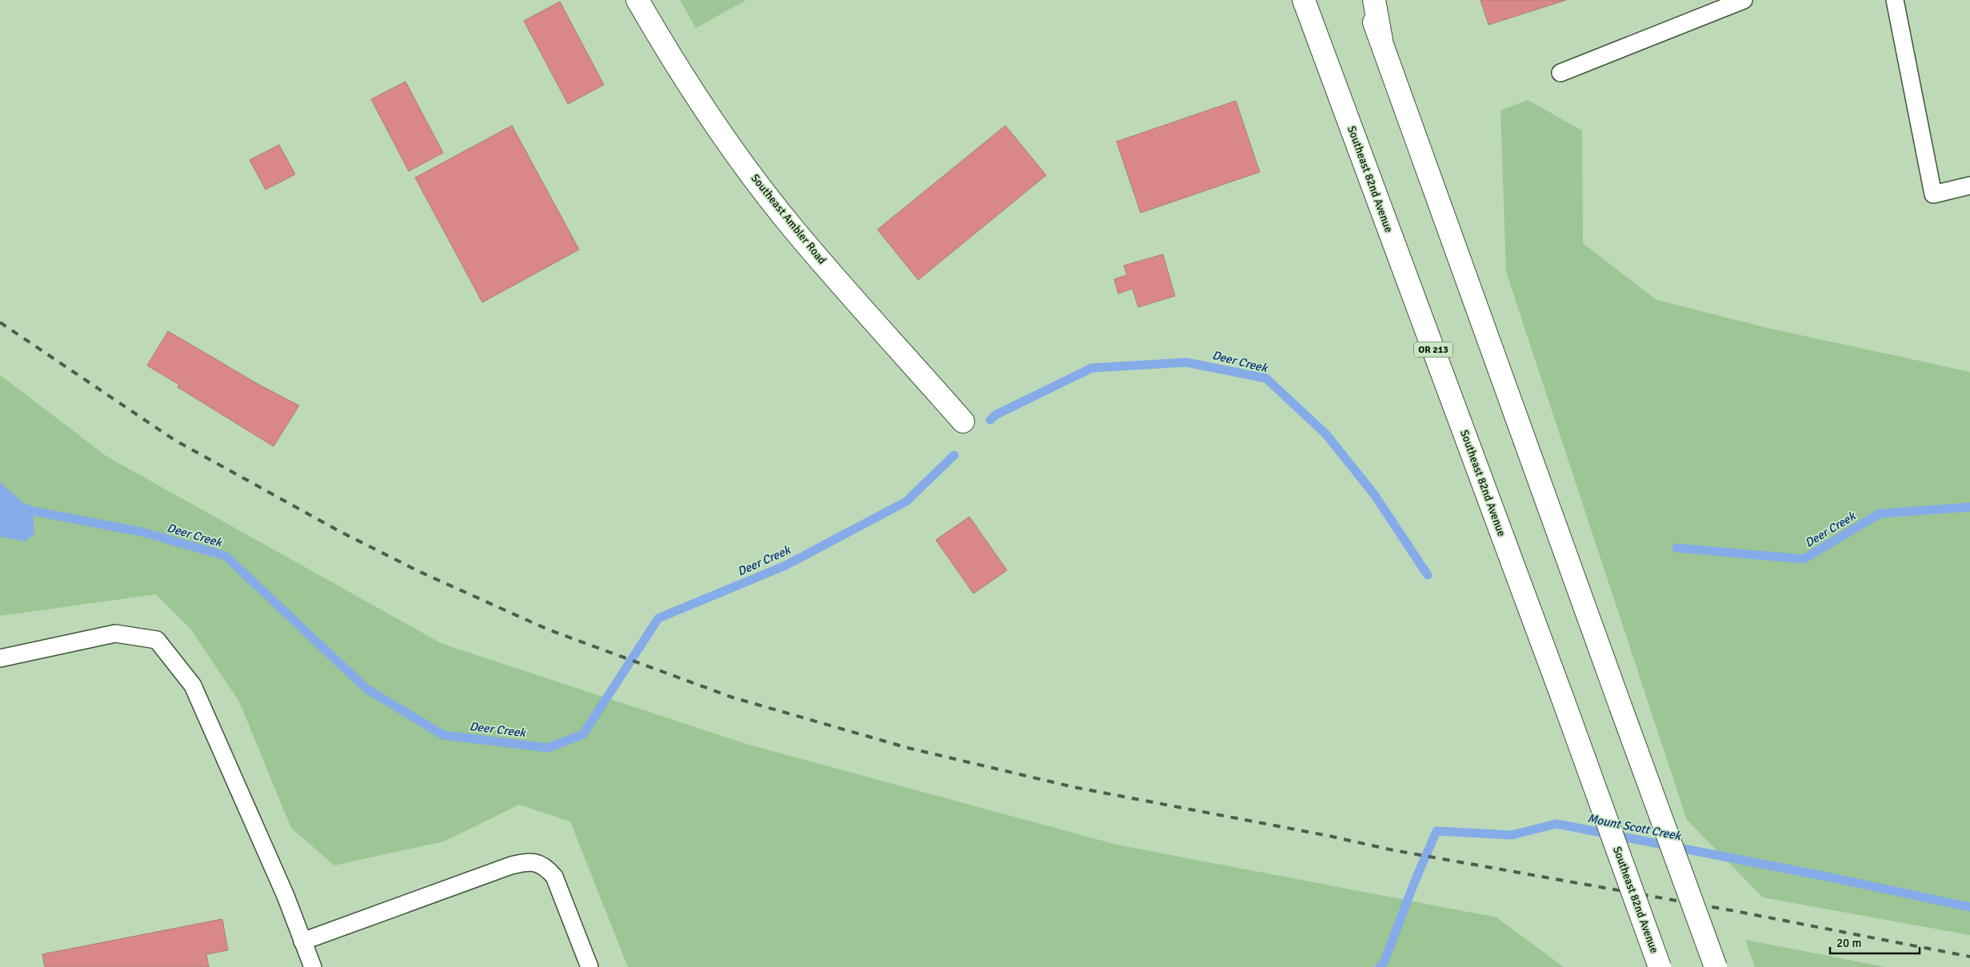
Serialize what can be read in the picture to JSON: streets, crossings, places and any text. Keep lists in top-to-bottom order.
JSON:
{
  "streets": {
    "main road": ["Southeast 82nd Avenue", "Southeast Ambler Road", "OR 213"]
  },
  "water": ["Deer Creek", "Mount Scott Creek"],
  "scale_bar": "20 m"
}
